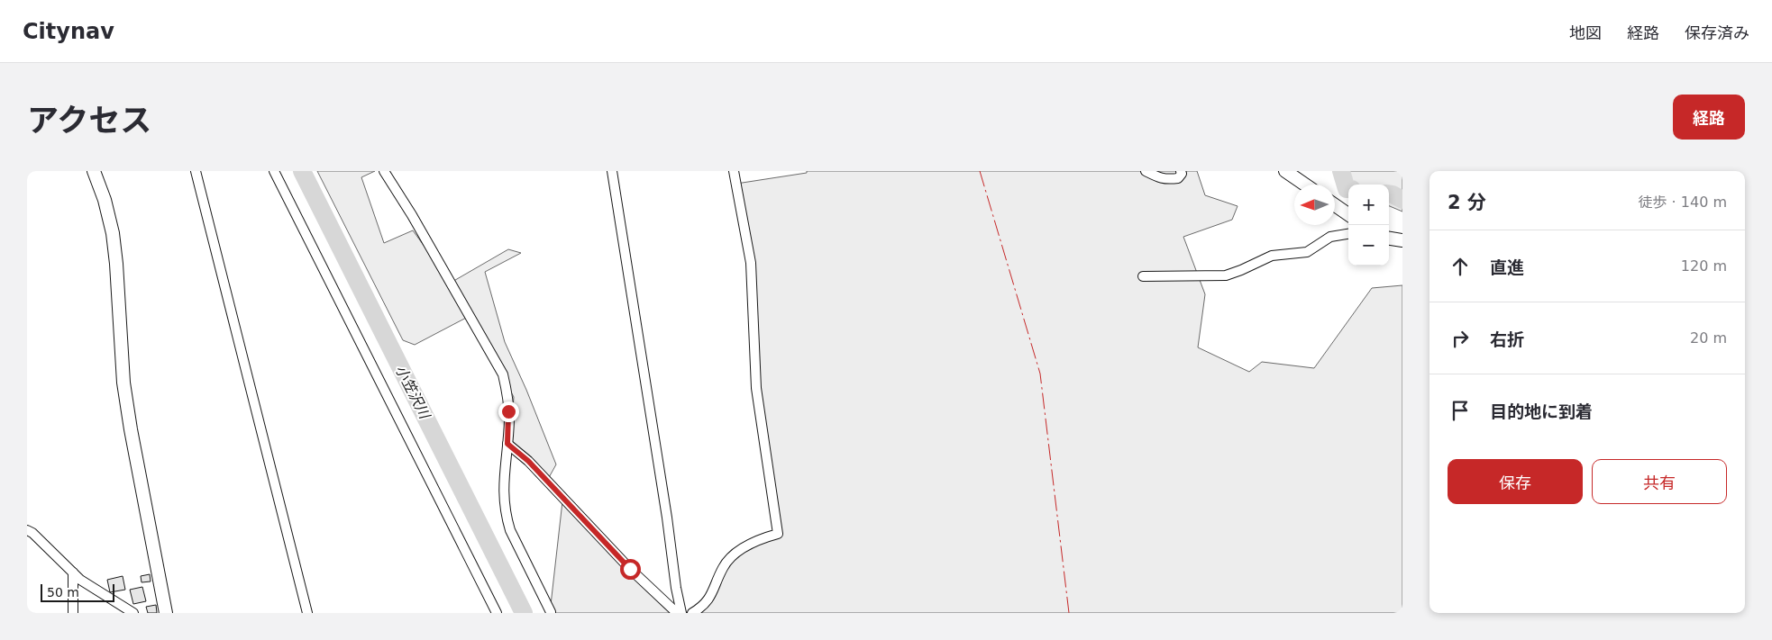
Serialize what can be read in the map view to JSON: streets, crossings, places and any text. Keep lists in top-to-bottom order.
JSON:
{
  "water": ["小笠沢川"],
  "scale_bar": "50 m",
  "north": "left",
  "page": {
    "header": "Citynav",
    "nav": ["地図", "経路", "保存済み"],
    "title": "アクセス",
    "buttons": [
      "経路",
      ["保存", "共有"]
    ],
    "heading": ["2 分", "徒歩 · 140 m"],
    "map_buttons": ["+", "−"],
    "list": [
      ["直進", "120 m"],
      ["右折", "20 m"],
      "目的地に到着"
    ],
    "scale": "50 m"
  }
}
